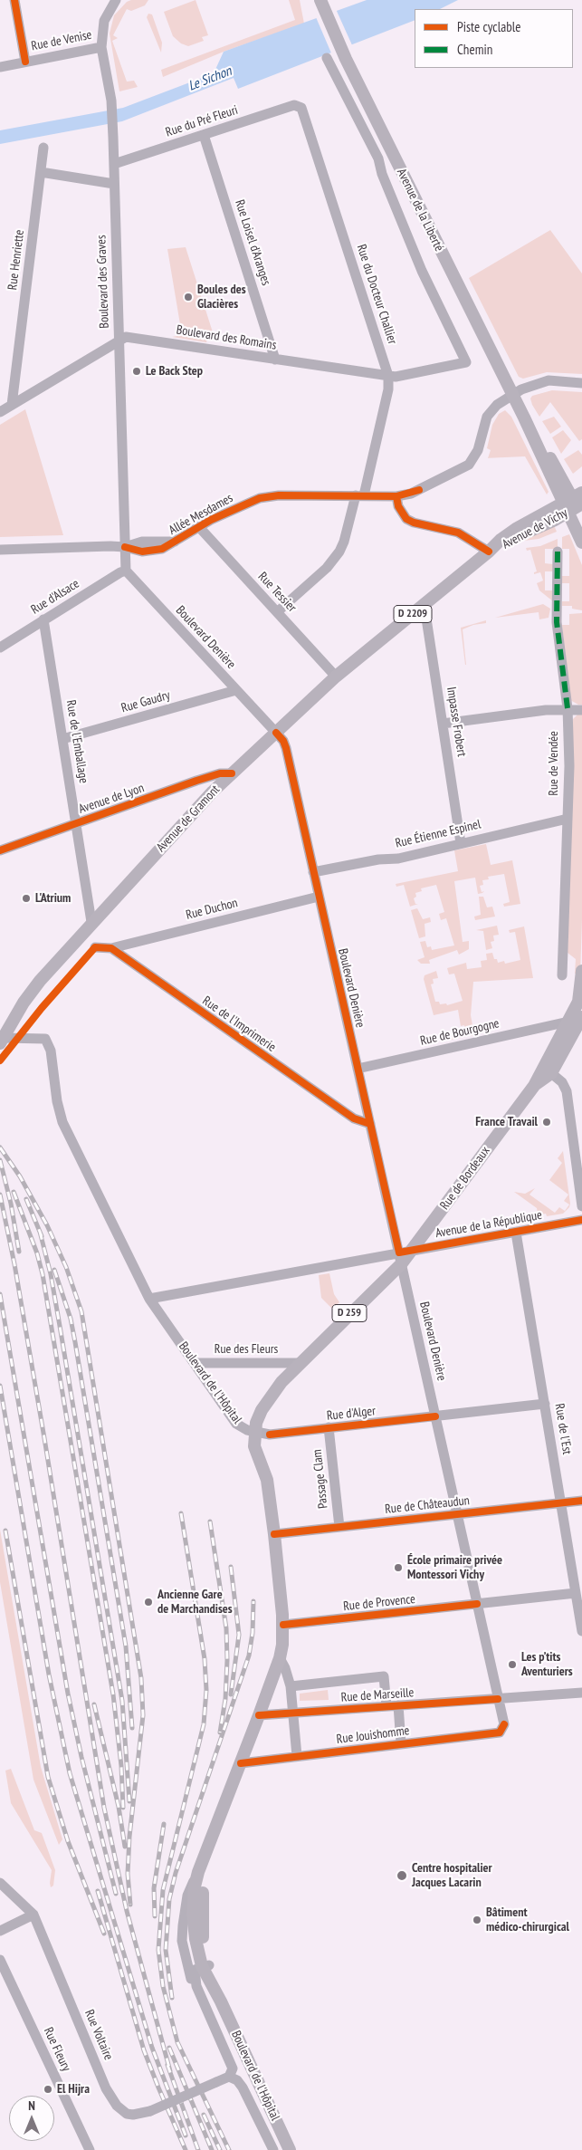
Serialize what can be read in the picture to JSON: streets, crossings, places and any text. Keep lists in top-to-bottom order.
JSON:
{
  "streets": {
    "main road": [
      "Avenue de la Liberté",
      "Avenue de Vichy",
      "D 2209",
      "Avenue de Gramont",
      "Rue de Bordeaux",
      "D 259",
      "Boulevard de l'Hôpital"
    ],
    "street": [
      "Rue de Venise",
      "Rue du Pré Fleuri",
      "Rue Loisel d'Aranges",
      "Rue Henriette",
      "Boulevard des Graves",
      "Rue du Docteur Challier",
      "Boulevard des Romains",
      "Allée Mesdames",
      "Rue Tessier",
      "Rue d'Alsace",
      "Boulevard Denière",
      "Rue Gaudry",
      "Impasse Frobert",
      "Rue de l'Emballage",
      "Rue de Vendée",
      "Avenue de Lyon",
      "Rue Étienne Espinel",
      "Rue Duchon",
      "Rue de l'Imprimerie",
      "Rue de Bourgogne",
      "Avenue de la République",
      "Rue des Fleurs",
      "Rue d'Alger",
      "Rue de l'Est",
      "Passage Clam",
      "Rue de Châteaudun",
      "Rue de Provence",
      "Rue de Marseille",
      "Rue Jouishomme",
      "Rue Voltaire",
      "Rue Fleury"
    ]
  },
  "crossings": [
    ["Rue de Venise", "Boulevard des Graves"],
    ["Rue du Pré Fleuri", "Rue Loisel d'Aranges"],
    ["Rue du Pré Fleuri", "Boulevard des Graves"],
    ["Rue du Pré Fleuri", "Rue du Docteur Challier"],
    ["Avenue de la Liberté", "Allée Mesdames"],
    ["Avenue de la Liberté", "Avenue de Vichy"],
    ["Rue Loisel d'Aranges", "Boulevard des Romains"],
    ["Rue Henriette", "Boulevard des Romains"],
    ["Boulevard des Graves", "Boulevard des Romains"],
    ["Boulevard des Graves", "Allée Mesdames"],
    ["Boulevard des Graves", "Rue d'Alsace"],
    ["Boulevard des Graves", "Boulevard Denière"],
    ["Rue du Docteur Challier", "Boulevard des Romains"],
    ["Rue du Docteur Challier", "Allée Mesdames"],
    ["Rue du Docteur Challier", "Rue Tessier"],
    ["Allée Mesdames", "Rue Tessier"],
    ["Avenue de Vichy", "Avenue de Gramont"],
    ["Rue Tessier", "Avenue de Gramont"],
    ["Rue d'Alsace", "Boulevard Denière"],
    ["Rue d'Alsace", "Rue de l'Emballage"],
    ["Boulevard Denière", "Rue Gaudry"],
    ["Boulevard Denière", "Avenue de Gramont"],
    ["Boulevard Denière", "Rue Étienne Espinel"],
    ["Boulevard Denière", "Rue Duchon"],
    ["Boulevard Denière", "Rue de l'Imprimerie"],
    ["Boulevard Denière", "Rue de Bourgogne"],
    ["Boulevard Denière", "Rue de Bordeaux"],
    ["Boulevard Denière", "Rue d'Alger"],
    ["Boulevard Denière", "Rue de Châteaudun"],
    ["Boulevard Denière", "Rue de Provence"],
    ["Boulevard Denière", "Rue de Marseille"],
    ["Boulevard Denière", "Rue Jouishomme"],
    ["Rue Gaudry", "Rue de l'Emballage"],
    ["Impasse Frobert", "Avenue de Gramont"],
    ["Impasse Frobert", "Rue Étienne Espinel"],
    ["Rue de l'Emballage", "Avenue de Lyon"],
    ["Rue de l'Emballage", "Avenue de Gramont"],
    ["Rue de Vendée", "Rue Étienne Espinel"],
    ["Avenue de Lyon", "Avenue de Gramont"],
    ["Avenue de Gramont", "Boulevard de l'Hôpital"],
    ["Rue Duchon", "Rue de l'Imprimerie"],
    ["Rue de Bordeaux", "Avenue de la République"],
    ["Rue de Bordeaux", "Rue des Fleurs"],
    ["Rue de Bordeaux", "Boulevard de l'Hôpital"],
    ["Rue de Bordeaux", "Rue d'Alger"],
    ["Avenue de la République", "Rue de l'Est"],
    ["Rue des Fleurs", "Boulevard de l'Hôpital"],
    ["Boulevard de l'Hôpital", "Rue d'Alger"],
    ["Boulevard de l'Hôpital", "Rue de Châteaudun"],
    ["Boulevard de l'Hôpital", "Rue de Provence"],
    ["Boulevard de l'Hôpital", "Rue de Marseille"],
    ["Boulevard de l'Hôpital", "Rue Jouishomme"],
    ["Boulevard de l'Hôpital", "Rue Voltaire"],
    ["Rue d'Alger", "Rue de l'Est"],
    ["Rue d'Alger", "Passage Clam"],
    ["Rue de l'Est", "Rue de Châteaudun"],
    ["Rue de l'Est", "Rue de Provence"],
    ["Passage Clam", "Rue de Châteaudun"]
  ],
  "water": ["Le Sichon"],
  "places": [
    "Boules des Glacières",
    "Le Back Step",
    "L'Atrium",
    "France Travail",
    "École primaire privée Montessori Vichy",
    "Ancienne Gare de Marchandises",
    "Les p’tits Aventuriers",
    "Centre hospitalier Jacques Lacarin",
    "Bâtiment médico-chirurgical",
    "El Hijra"
  ],
  "legend": ["Piste cyclable", "Chemin"],
  "north": "top"
}
